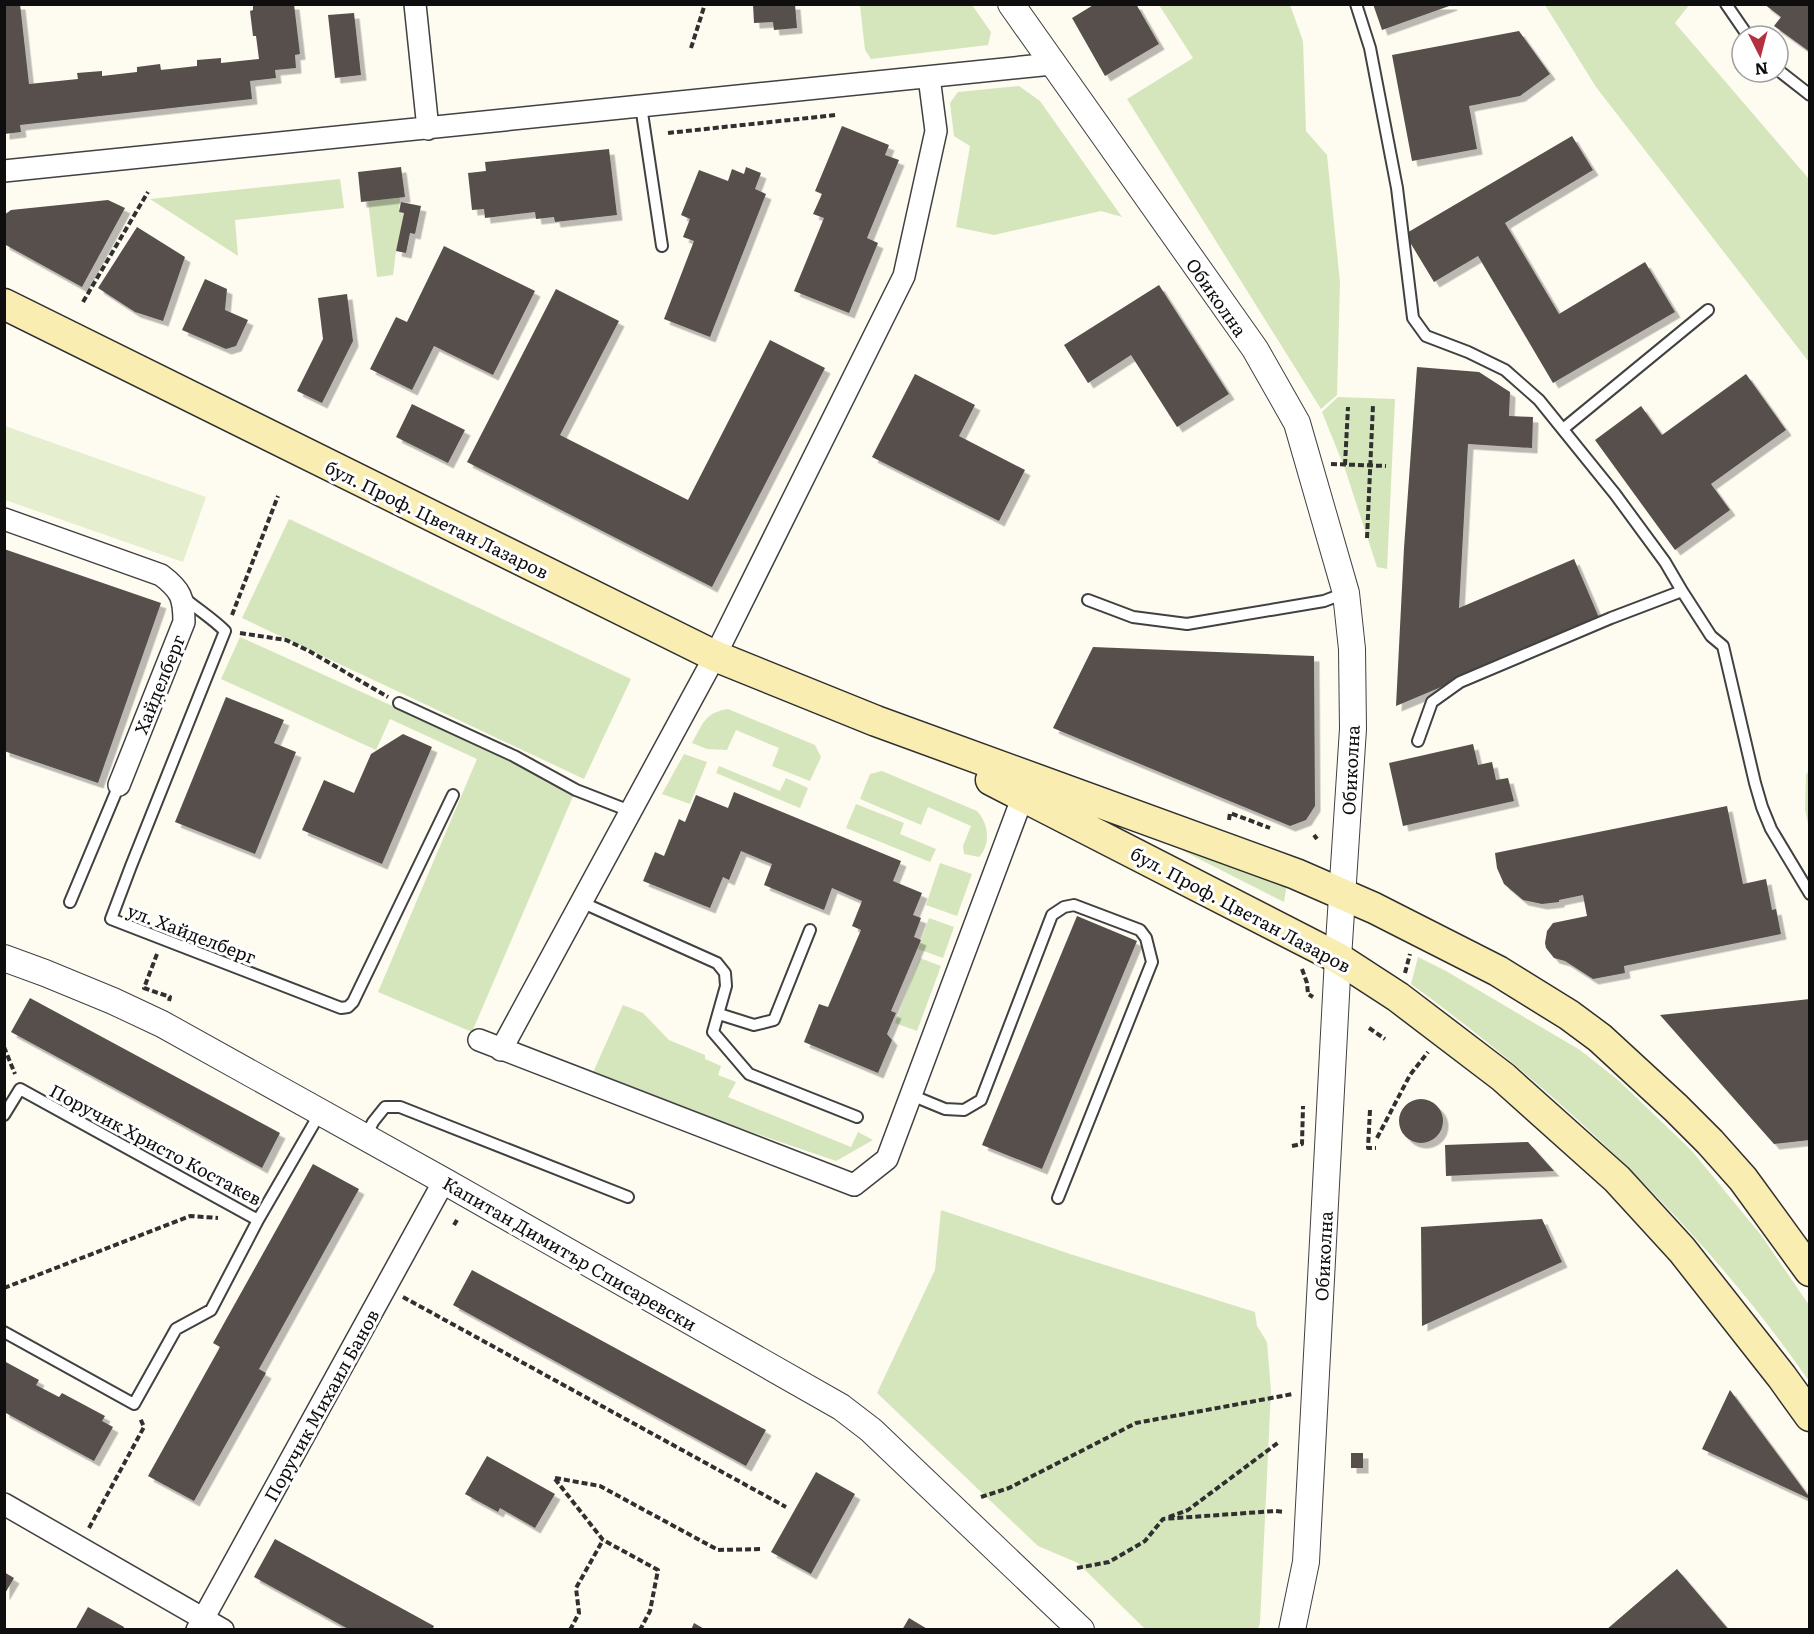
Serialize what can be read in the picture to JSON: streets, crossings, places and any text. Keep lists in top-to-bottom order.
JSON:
{
  "streets": {
    "main road": ["бул. Проф. Цветан Лазаров"],
    "street": [
      "Обиколна",
      "Хайделберг",
      "Капитан Димитър Списаревски",
      "Поручик Михаил Банов"
    ],
    "lane": ["ул. Хайделберг", "Поручик Христо Костакев"]
  },
  "crossings": [
    ["Обиколна", "бул. Проф. Цветан Лазаров"],
    ["Поручик Христо Костакев", "Капитан Димитър Списаревски"],
    ["Капитан Димитър Списаревски", "Поручик Михаил Банов"]
  ],
  "north": "bottom"
}
